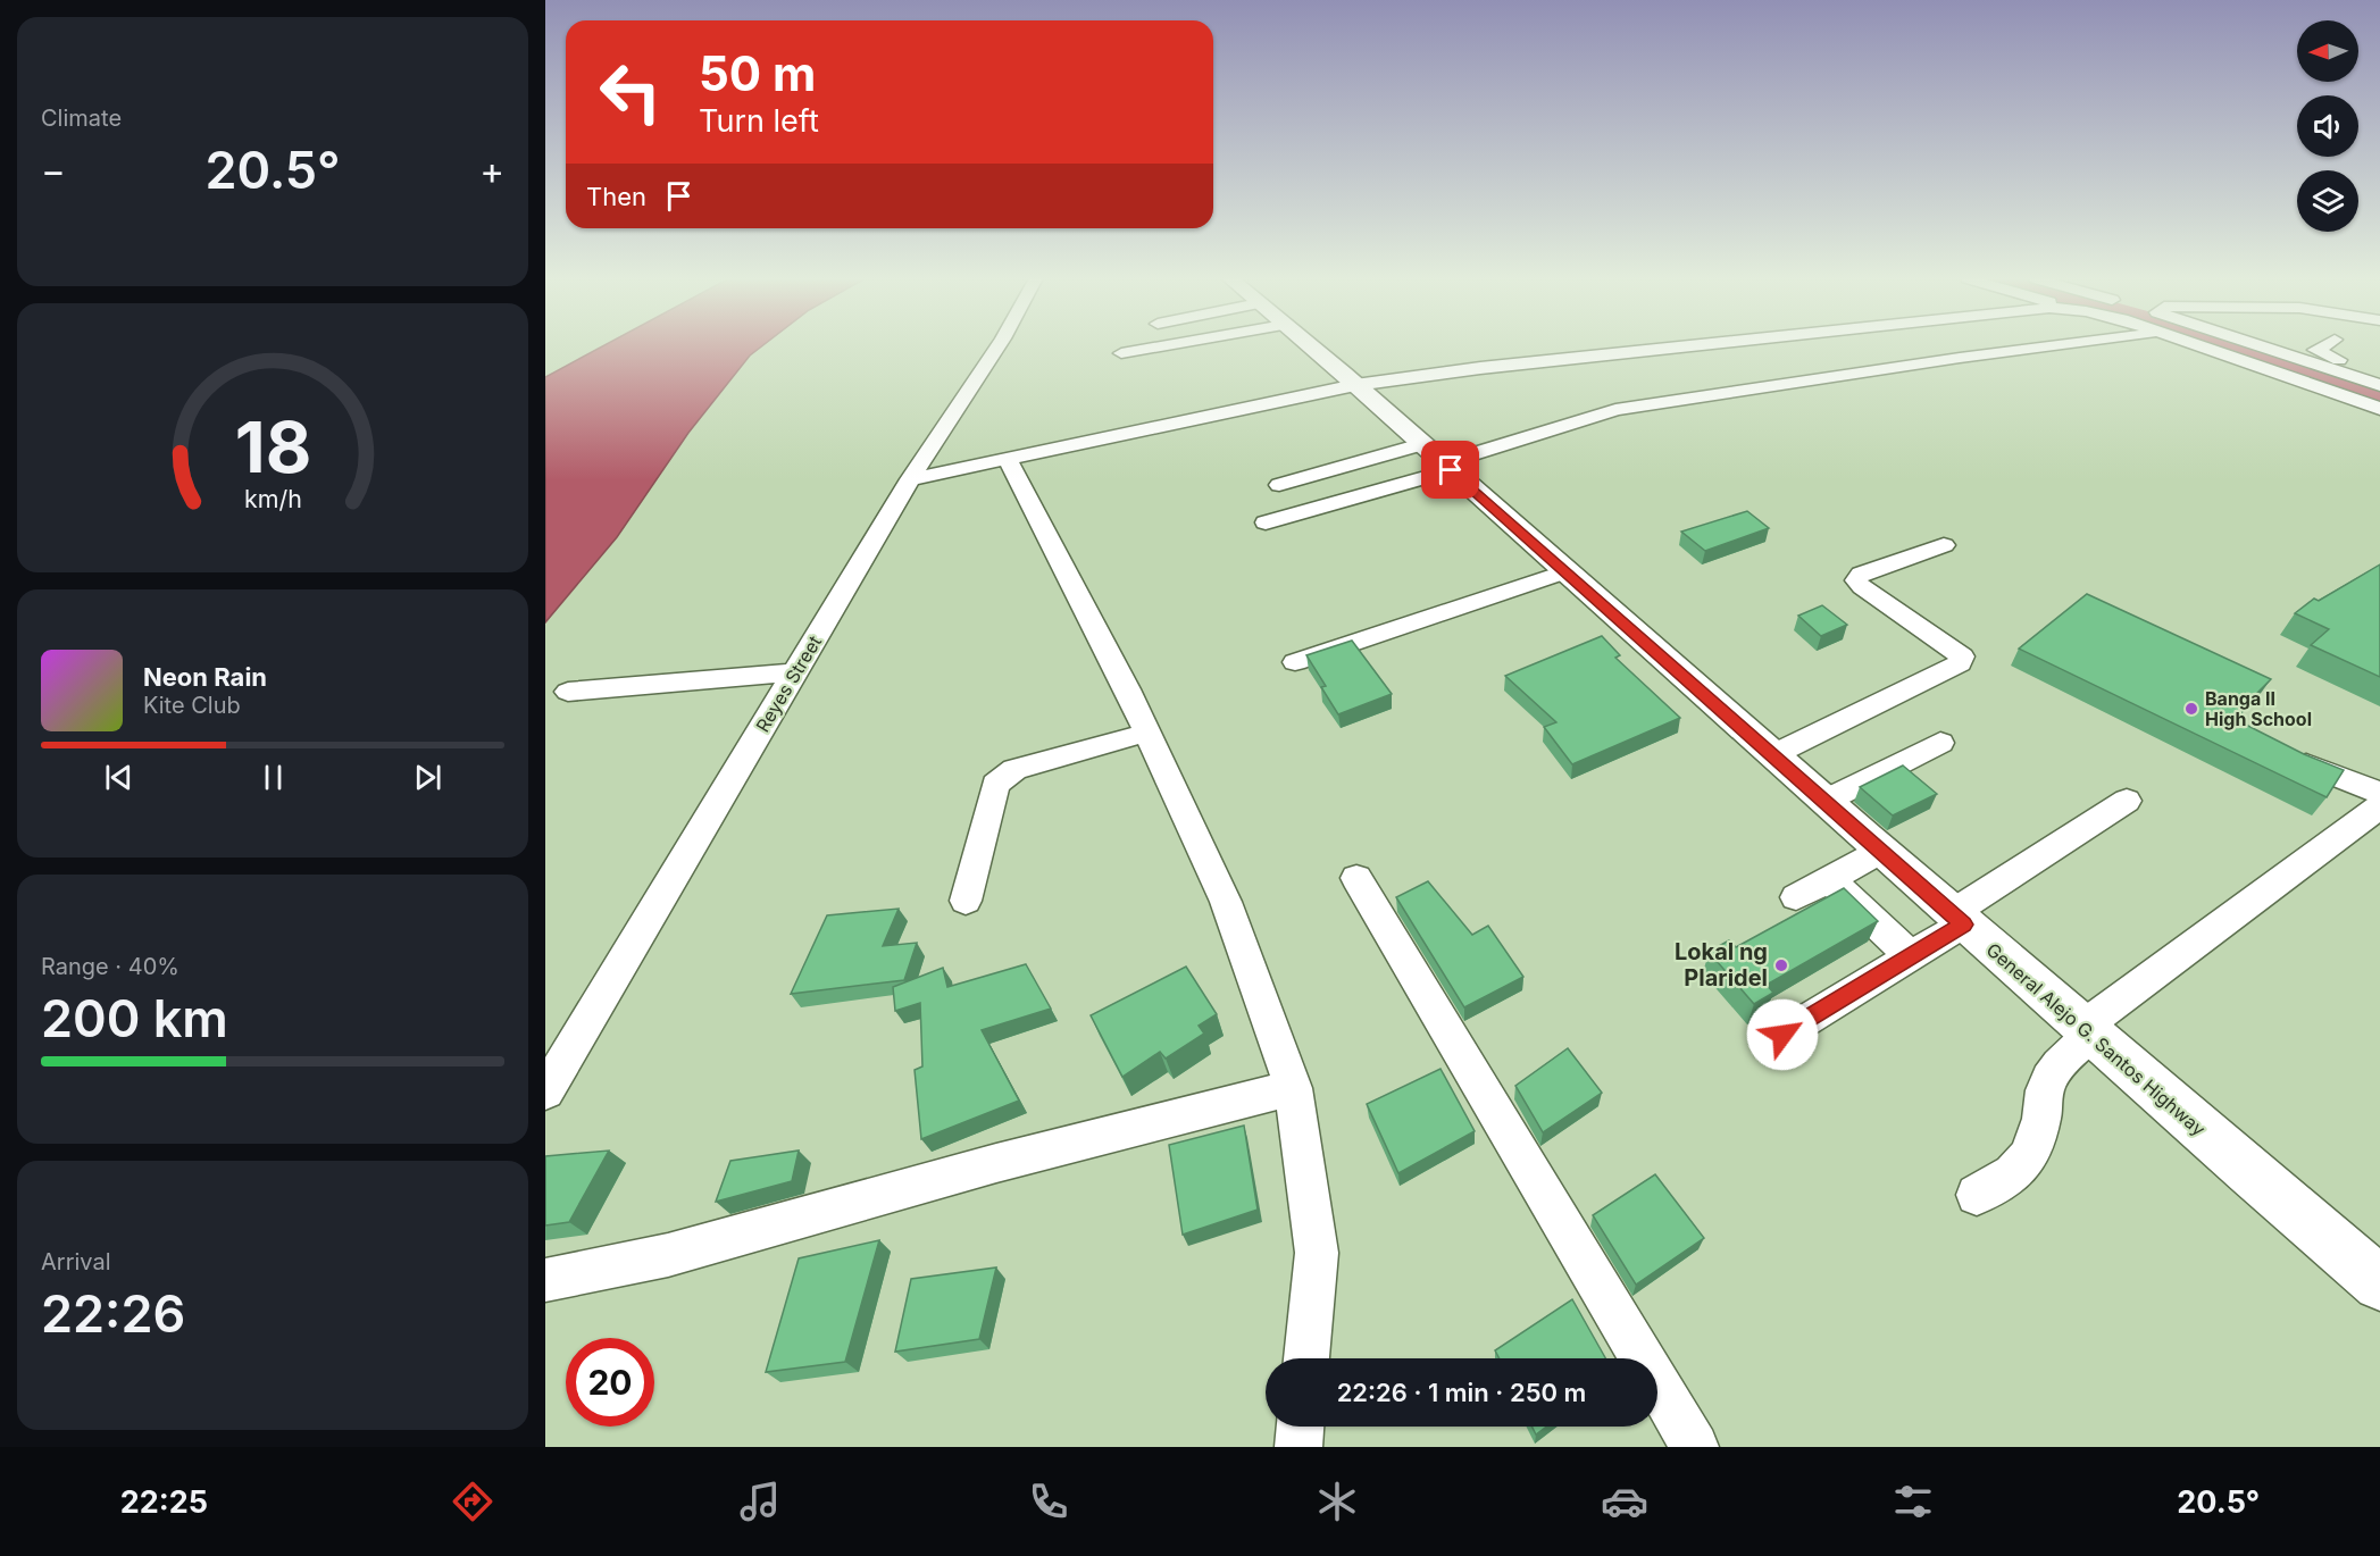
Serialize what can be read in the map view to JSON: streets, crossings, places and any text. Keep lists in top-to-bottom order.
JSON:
{
  "streets": {
    "main road": ["General Alejo G. Santos Highway"],
    "street": ["Reyes Street"]
  },
  "places": ["Banga Ⅱ High School", "Lokal ng Plaridel"],
  "north": "left",
  "page": {
    "tile": [
      "Climate",
      ["Range · 40%", "200 km"],
      ["Arrival", "22:26"]
    ],
    "turn": ["50 m", "Turn left"],
    "heat": ["−", "20.5°", "+"],
    "then": "Then",
    "song": ["Neon Rain", "Kite Club"],
    "limit": "20",
    "trip": "22:26 · 1 min · 250 m",
    "tabs": ["22:25", "20.5°"],
    "gauge": ["18", "km/h"]
  }
}
